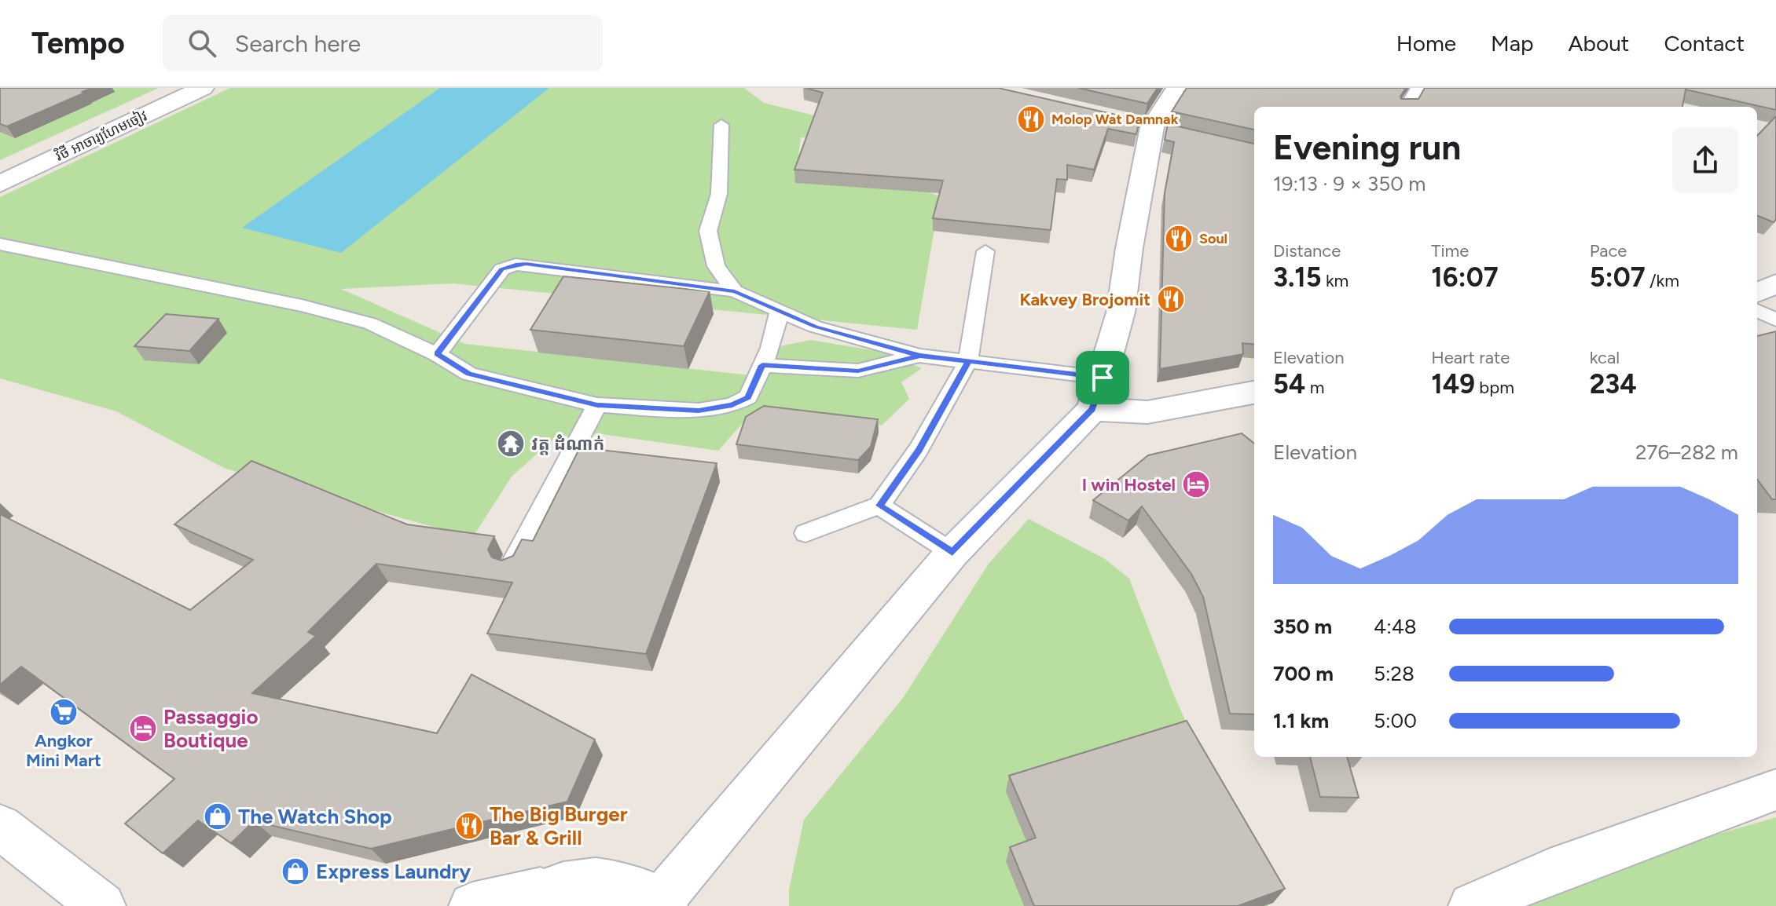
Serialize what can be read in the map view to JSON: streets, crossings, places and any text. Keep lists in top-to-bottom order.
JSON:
{
  "streets": {
    "street": ["វិថី អាចារ្យហែមចៀវ"]
  },
  "places": {
    "restaurant": [
      "Molop Wat Damnak",
      "Soul",
      "Kakvey Brojomit",
      "The Big Burger Bar & Grill"
    ],
    "temple": ["វត្ត ដំំណាក់"],
    "hotel": ["I win Hostel", "Passaggio Boutique"],
    "supermarket": ["Angkor Mini Mart"],
    "shop": ["The Watch Shop", "Express Laundry"]
  },
  "page": {
    "header": "Tempo",
    "search": "Search here",
    "nav": [
      "Home",
      "Map",
      "About",
      "Contact"
    ],
    "heading": ["Evening run", "19:13 · 9 × 350 m"],
    "stats": [
      ["Distance", "3.15 km"],
      ["Time", "16:07"],
      ["Pace", "5:07 /km"],
      ["Elevation", "54 m"],
      ["Heart rate", "149 bpm"],
      ["kcal", "234"]
    ],
    "chart": ["Elevation", "276–282 m"],
    "list": [
      {
        "name": "350 m",
        "note": "4:48"
      },
      {
        "name": "700 m",
        "note": "5:28"
      },
      {
        "name": "1.1 km",
        "note": "5:00"
      }
    ]
  }
}
